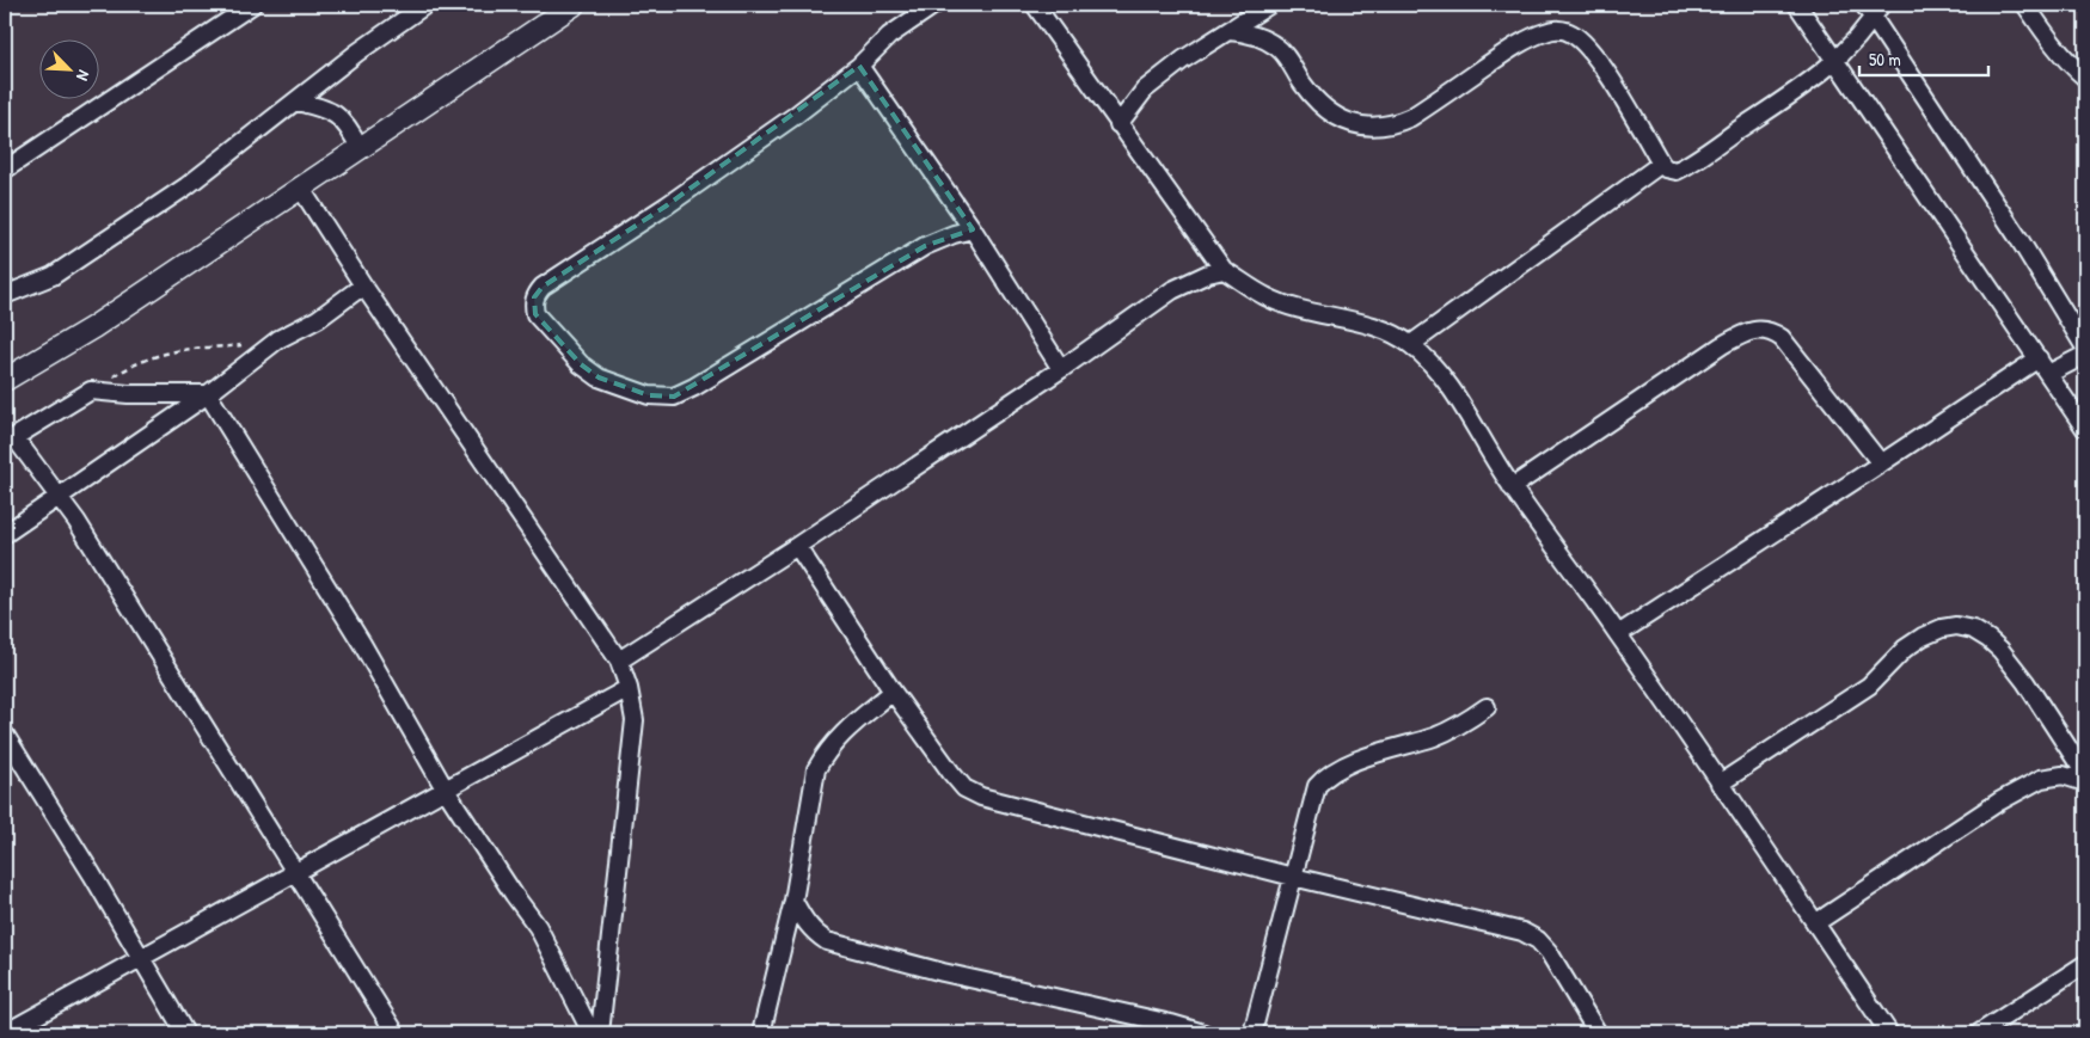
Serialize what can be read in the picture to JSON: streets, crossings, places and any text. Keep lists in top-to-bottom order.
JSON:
{
  "scale_bar": "50 m",
  "north": "bottom right"
}
